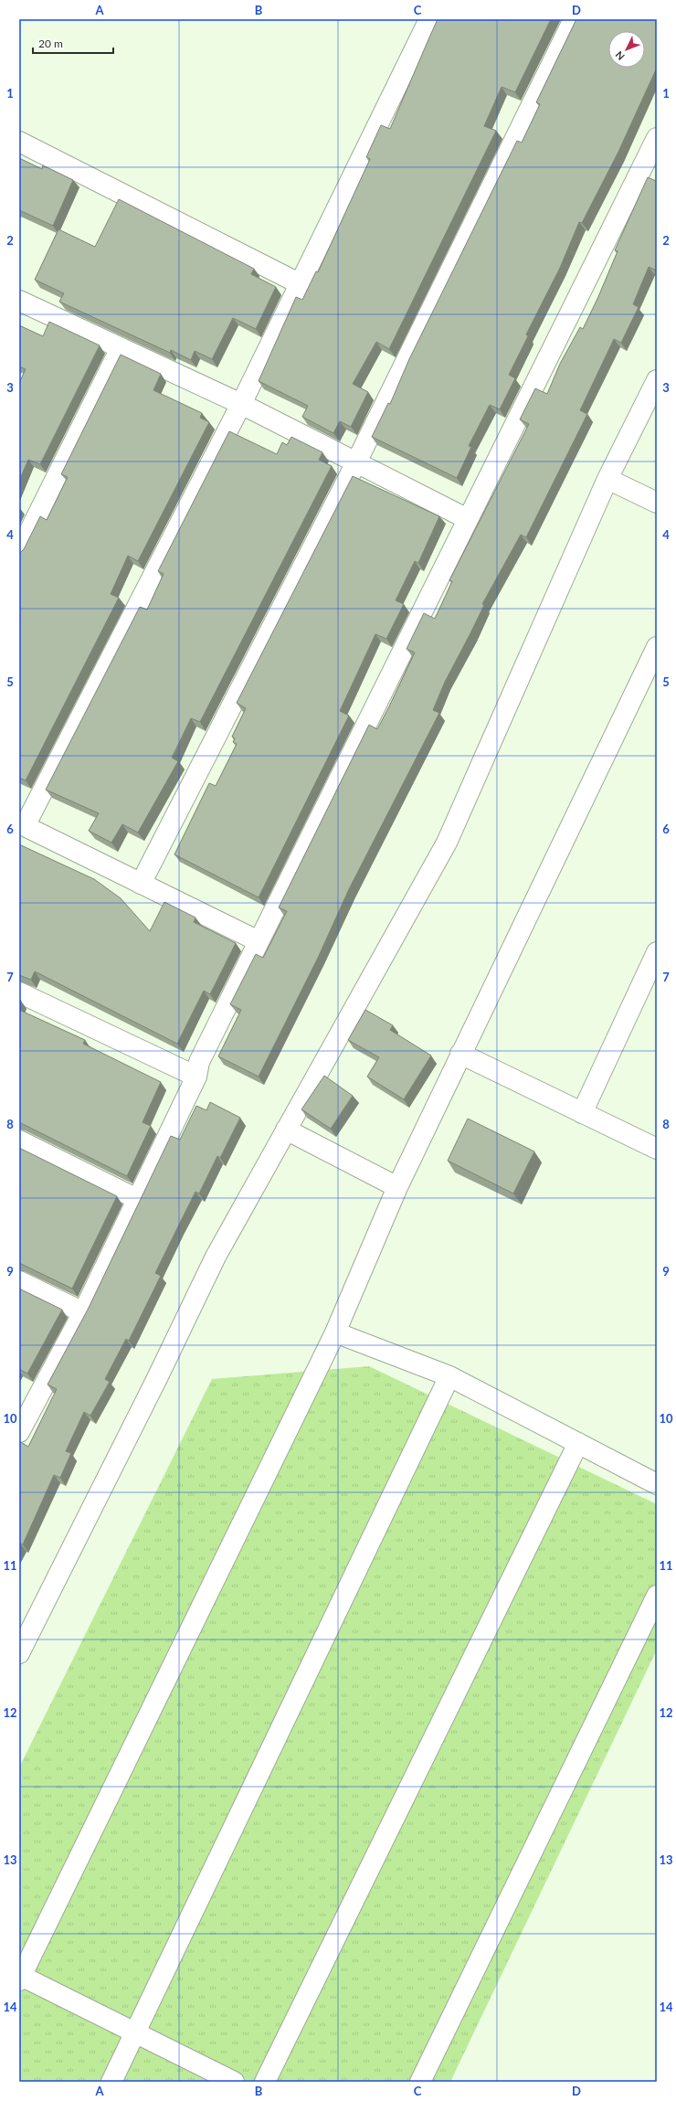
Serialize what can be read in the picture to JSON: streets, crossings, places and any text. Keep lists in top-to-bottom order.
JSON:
{
  "scale_bar": "20 m",
  "north": "bottom left",
  "grid": {
    "columns": [
      "A",
      "B",
      "C",
      "D"
    ],
    "rows": [
      "1",
      "2",
      "3",
      "4",
      "5",
      "6",
      "7",
      "8",
      "9",
      "10",
      "11",
      "12",
      "13",
      "14"
    ]
  }
}
